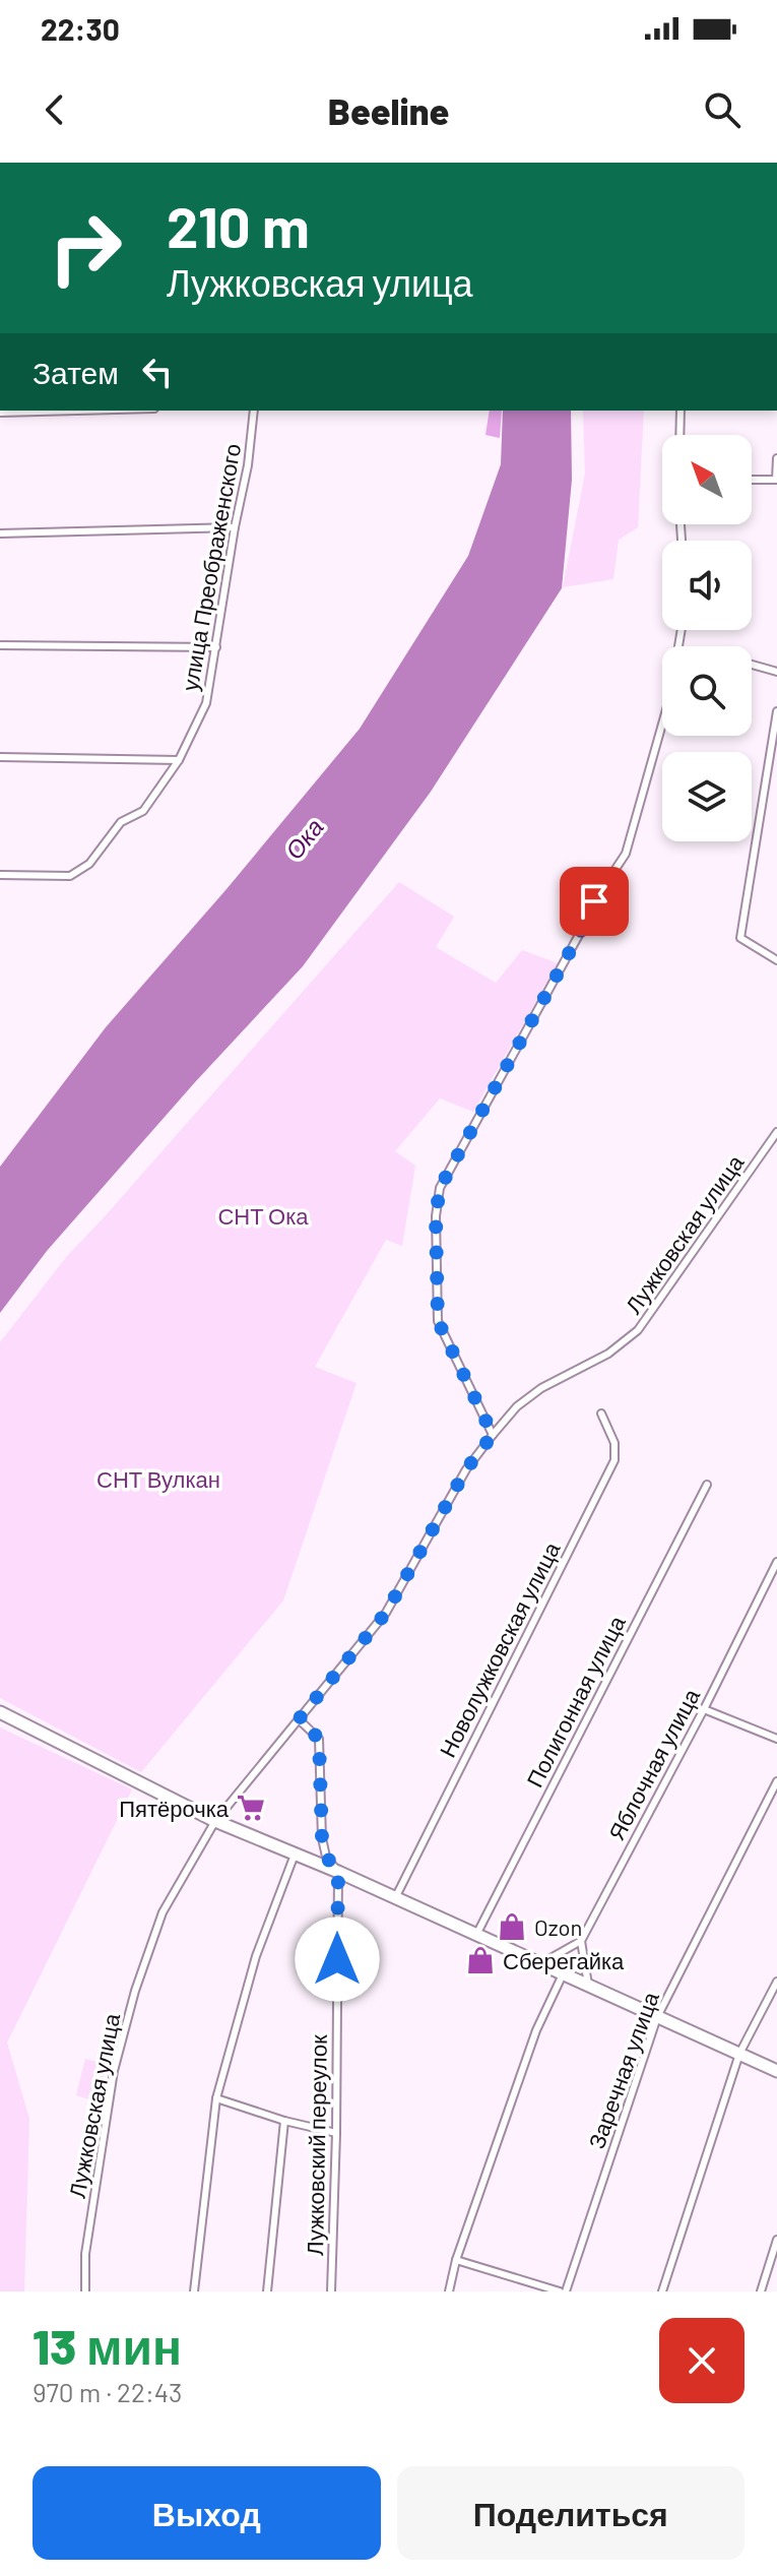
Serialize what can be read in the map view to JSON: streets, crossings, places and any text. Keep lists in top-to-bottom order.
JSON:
{
  "streets": {
    "street": [
      "улица Преображенского",
      "Лужковская улица",
      "Новолужковская улица",
      "Полигонная улица",
      "Яблочная улица",
      "Заречная улица",
      "Лужковский переулок"
    ]
  },
  "crossings": [
    ["Лужковская улица", "Лужковский переулок"]
  ],
  "water": ["Ока"],
  "parks": ["СНТ Ока", "СНТ Вулкан"],
  "places": {
    "supermarket": ["Пятёрочка"],
    "shop": ["Ozon", "Сберегайка"]
  },
  "north": "top left",
  "page": {
    "status": "22:30",
    "header": "Beeline",
    "turn": ["210 m", "Лужковская улица"],
    "then": "Затем",
    "heading": ["13 мин", "970 m · 22:43"],
    "buttons": ["Выход", "Поделиться"]
  }
}
